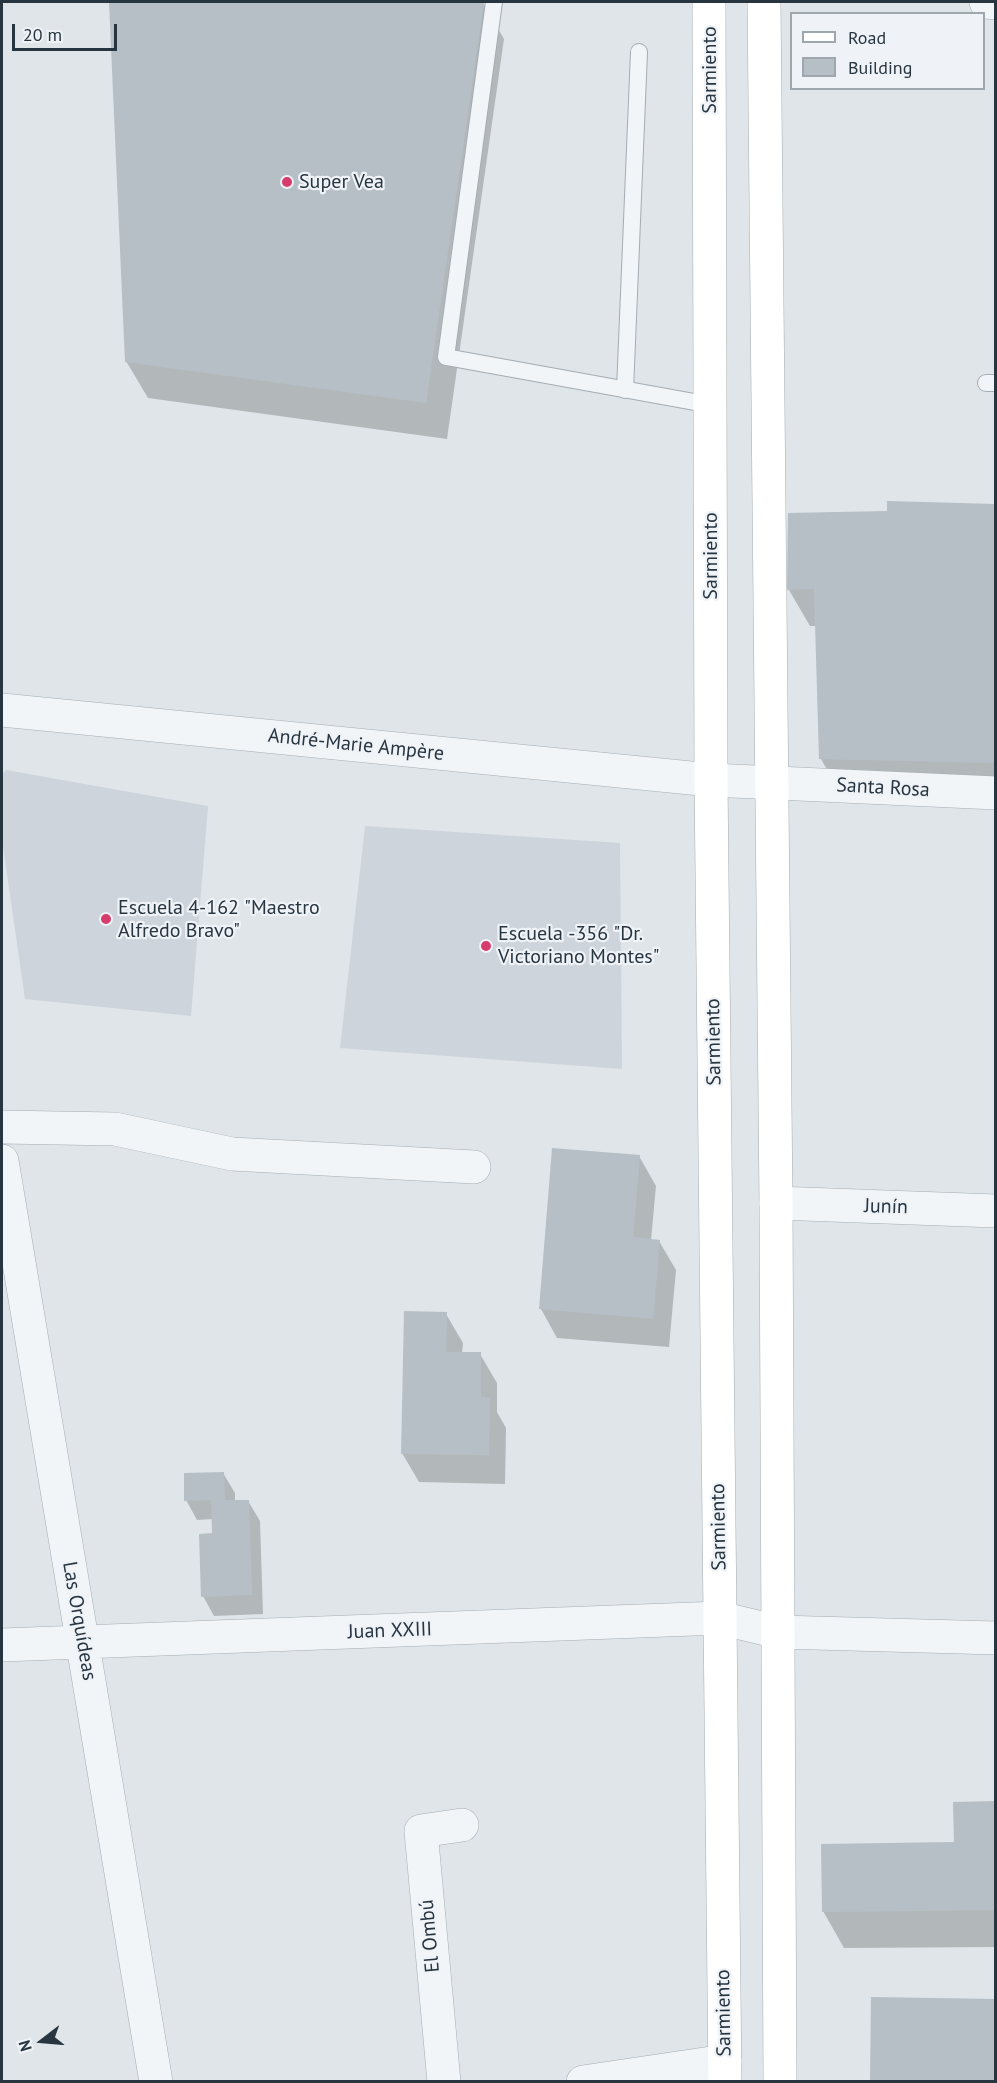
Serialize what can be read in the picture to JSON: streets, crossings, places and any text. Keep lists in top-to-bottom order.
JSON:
{
  "streets": {
    "main road": ["Sarmiento"],
    "street": [
      "André-Marie Ampère",
      "Santa Rosa",
      "Junín",
      "Las Orquídeas",
      "Juan XXIII",
      "El Ombú"
    ]
  },
  "crossings": [
    ["Sarmiento", "André-Marie Ampère"],
    ["Sarmiento", "Juan XXIII"],
    ["André-Marie Ampère", "Santa Rosa"],
    ["Las Orquídeas", "Juan XXIII"]
  ],
  "places": ["Super Vea", "Escuela 4-162 \"Maestro Alfredo Bravo\"", "Escuela -356 \"Dr. Victoriano Montes\""],
  "legend": ["Road", "Building"],
  "scale_bar": "20 m",
  "north": "left"
}
